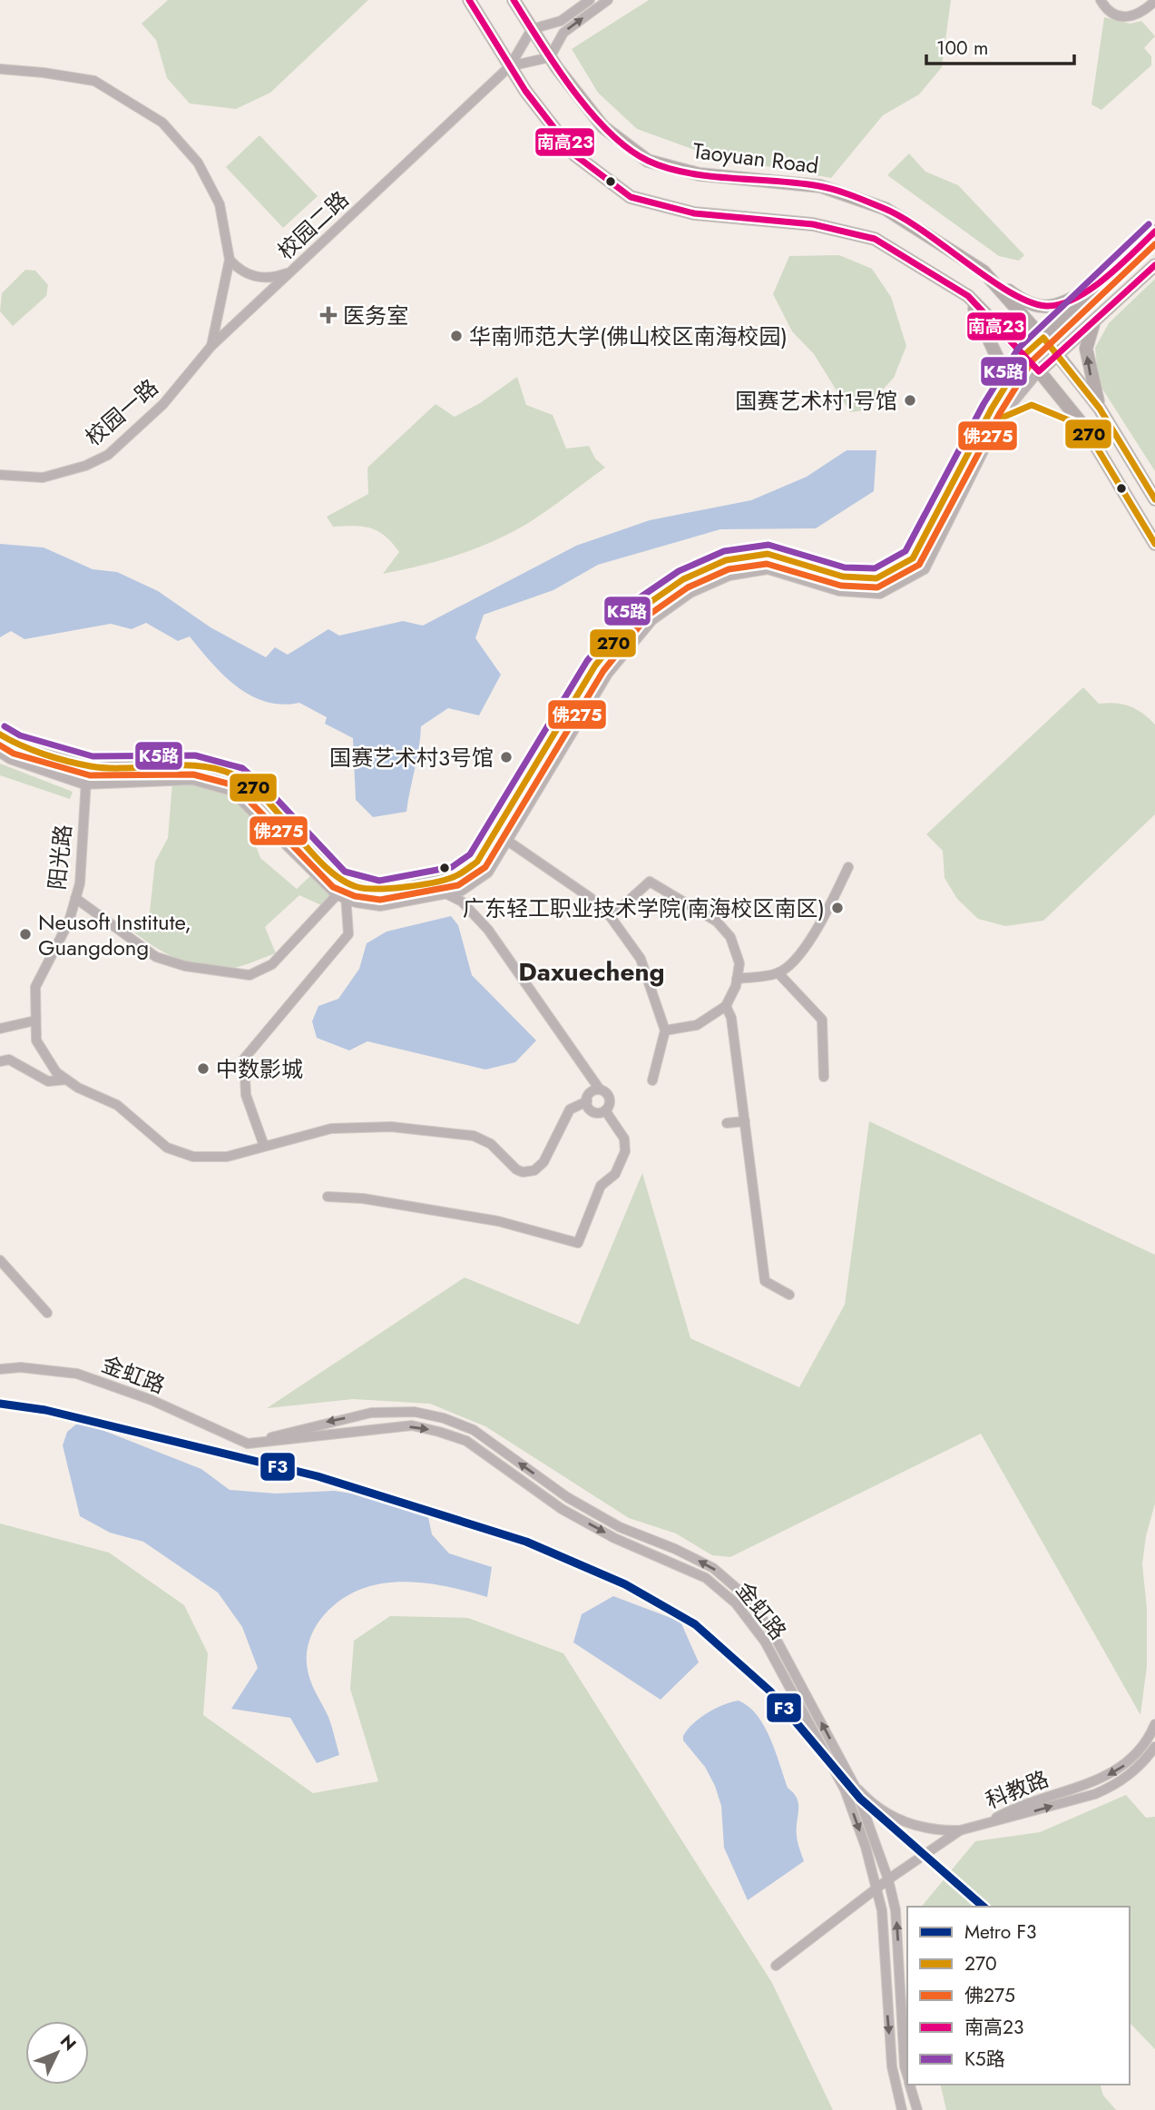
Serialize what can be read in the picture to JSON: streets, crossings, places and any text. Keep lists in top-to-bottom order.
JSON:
{
  "streets": {
    "main road": ["Taoyuan Road"],
    "street": [
      "校园二路",
      "校园一路",
      "阳光路",
      "金虹路",
      "科教路"
    ]
  },
  "crossings": [
    ["校园二路", "校园一路"]
  ],
  "districts": ["Daxuecheng"],
  "places": {
    "health": ["医务室"],
    "other": [
      "华南师范大学(佛山校区南海校园)",
      "国赛艺术村1号馆",
      "国赛艺术村3号馆",
      "广东轻工职业技术学院(南海校区南区)",
      "Neusoft Institute, Guangdong",
      "中数影城"
    ]
  },
  "lines": [
    "transit line 南高23",
    "transit line K5路",
    "transit line 佛275",
    "transit line 270",
    "metro line F3"
  ],
  "legend": [
    "Metro F3",
    "270",
    "佛275",
    "南高23",
    "K5路"
  ],
  "scale_bar": "100 m",
  "north": "top right"
}
